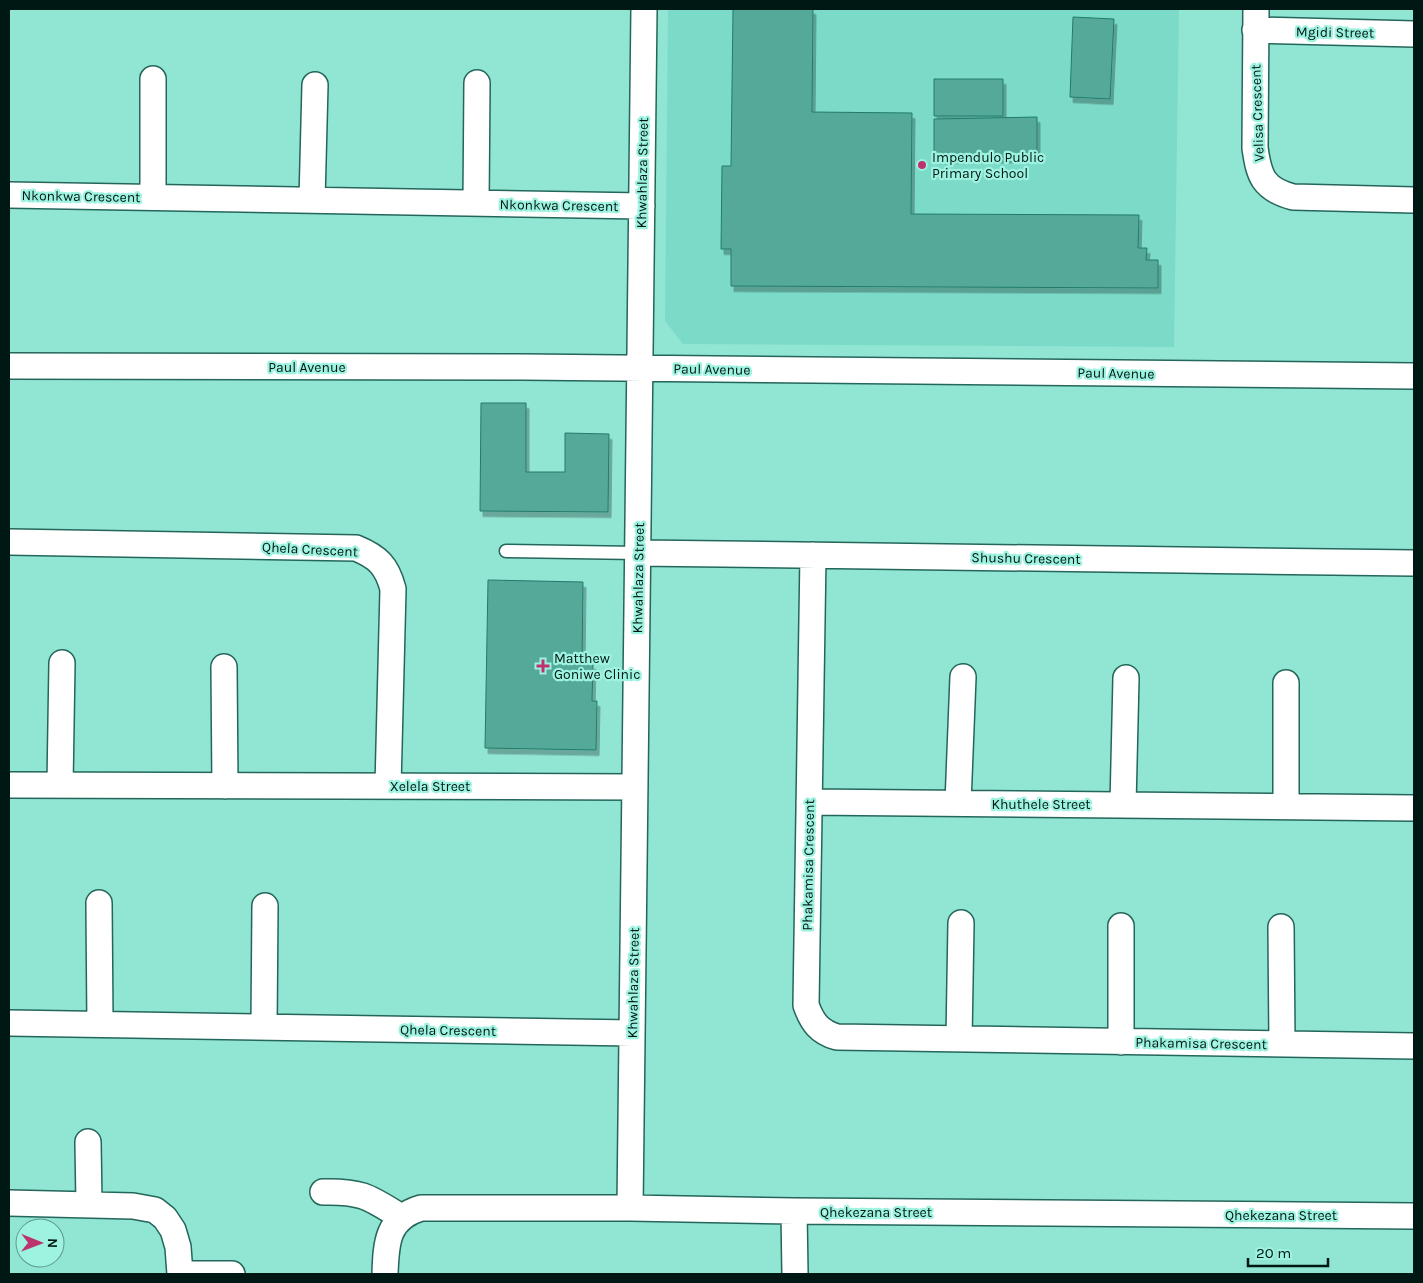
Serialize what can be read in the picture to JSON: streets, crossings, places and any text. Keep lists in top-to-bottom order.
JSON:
{
  "streets": {
    "street": [
      "Mgidi Street",
      "Velisa Crescent",
      "Khwahlaza Street",
      "Nkonkwa Crescent",
      "Paul Avenue",
      "Qhela Crescent",
      "Shushu Crescent",
      "Xelela Street",
      "Khuthele Street",
      "Phakamisa Crescent",
      "Qhekezana Street"
    ]
  },
  "crossings": [
    ["Mgidi Street", "Velisa Crescent"],
    ["Khwahlaza Street", "Nkonkwa Crescent"],
    ["Khwahlaza Street", "Paul Avenue"],
    ["Khwahlaza Street", "Qhela Crescent"],
    ["Khwahlaza Street", "Shushu Crescent"],
    ["Khwahlaza Street", "Xelela Street"],
    ["Khwahlaza Street", "Qhekezana Street"],
    ["Qhela Crescent", "Xelela Street"],
    ["Shushu Crescent", "Phakamisa Crescent"],
    ["Khuthele Street", "Phakamisa Crescent"]
  ],
  "places": {
    "other": ["Impendulo Public Primary School"],
    "health": ["Matthew Goniwe Clinic"]
  },
  "scale_bar": "20 m",
  "north": "right"
}
